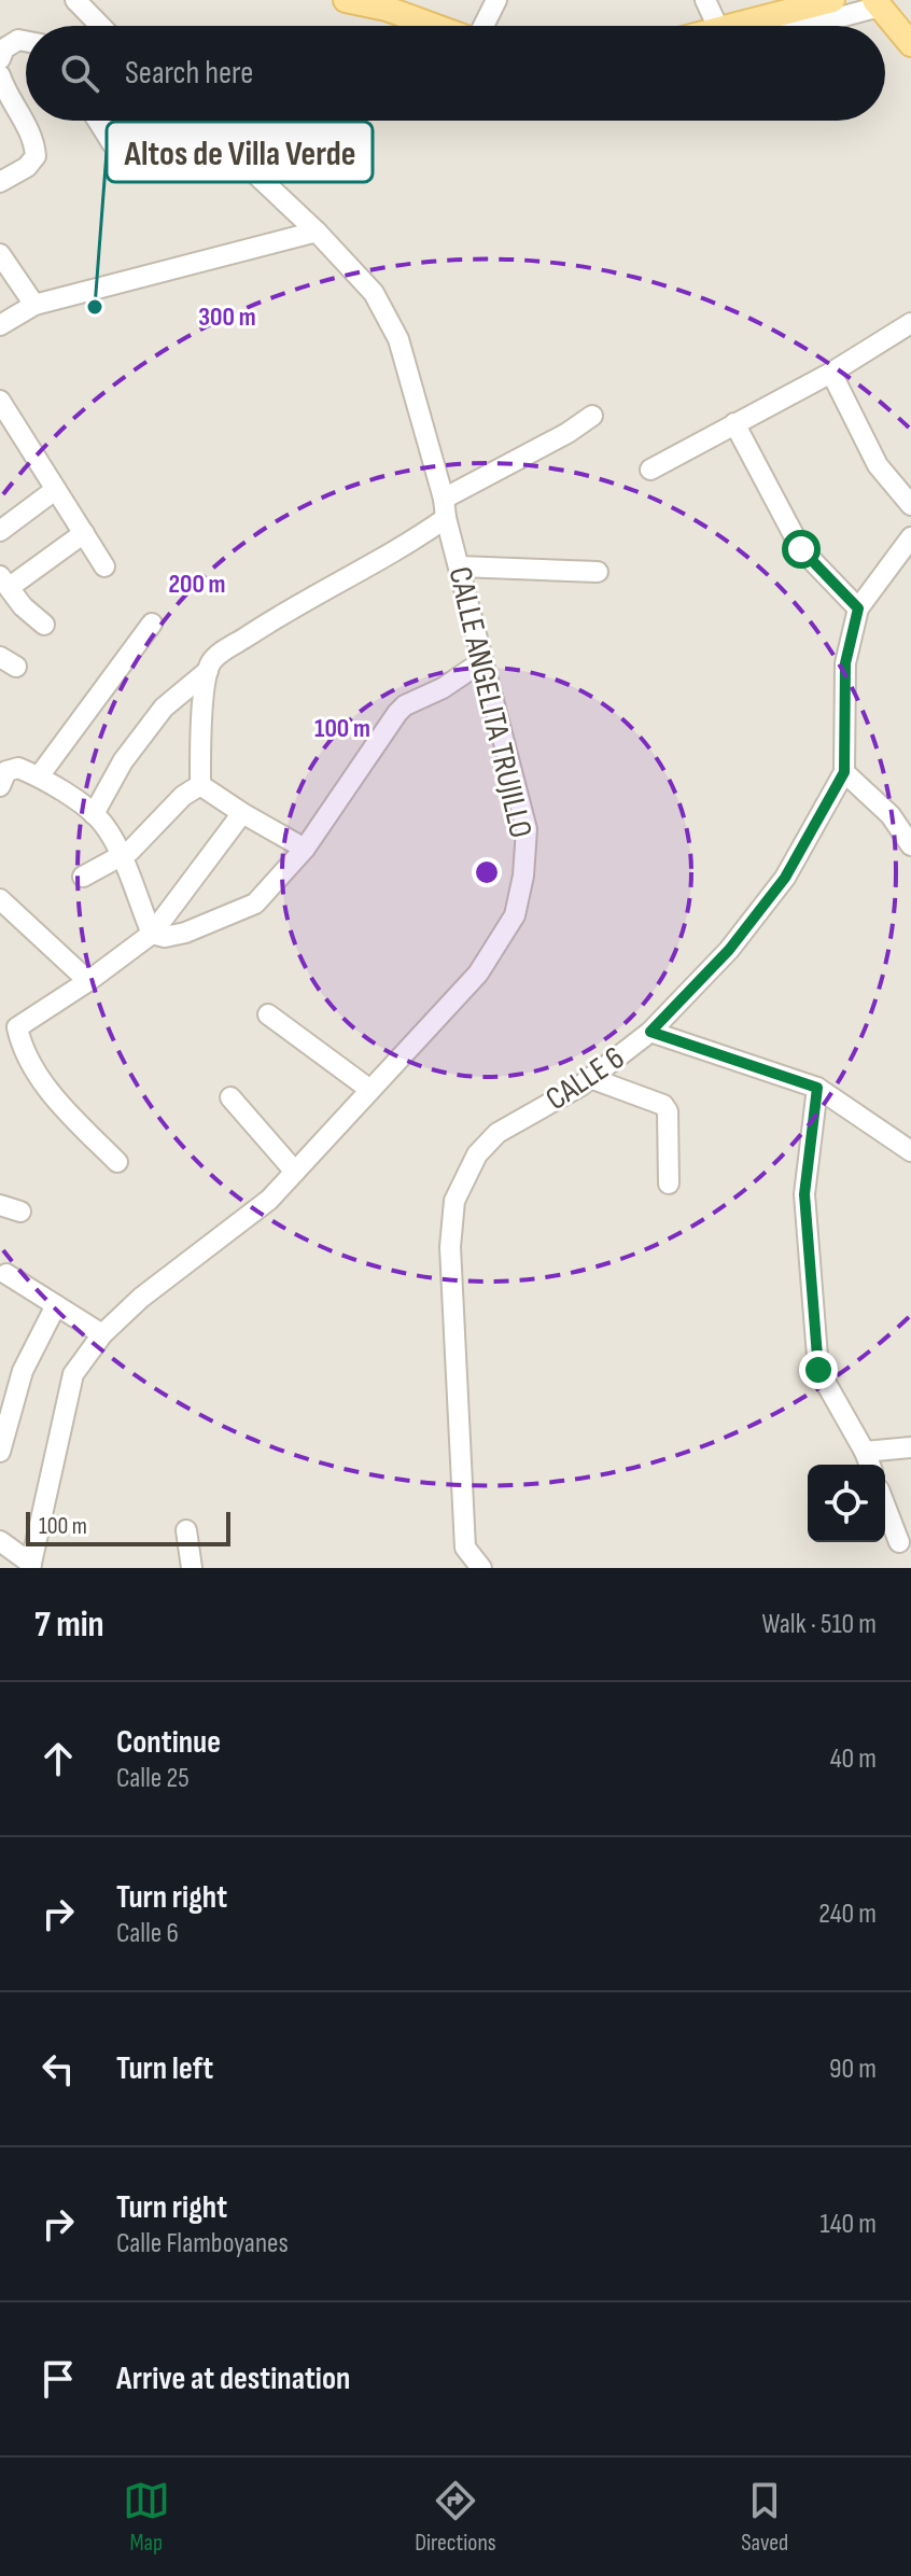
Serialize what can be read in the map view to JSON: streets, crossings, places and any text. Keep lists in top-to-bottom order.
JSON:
{
  "streets": {
    "street": ["CALLE ANGELITA TRUJILLO", "CALLE 6"]
  },
  "places": ["Altos de Villa Verde"],
  "scale_bar": "100 m",
  "page": {
    "search": "Search here",
    "scale": "100 m",
    "heading": ["7 min", "Walk · 510 m"],
    "list": [
      ["Continue", "Calle 25", "40 m"],
      ["Turn right", "Calle 6", "240 m"],
      ["Turn left", "90 m"],
      ["Turn right", "Calle Flamboyanes", "140 m"],
      "Arrive at destination"
    ],
    "nav": ["Map", "Directions", "Saved"]
  },
  "rings": ["300 m", "200 m", "100 m"]
}
